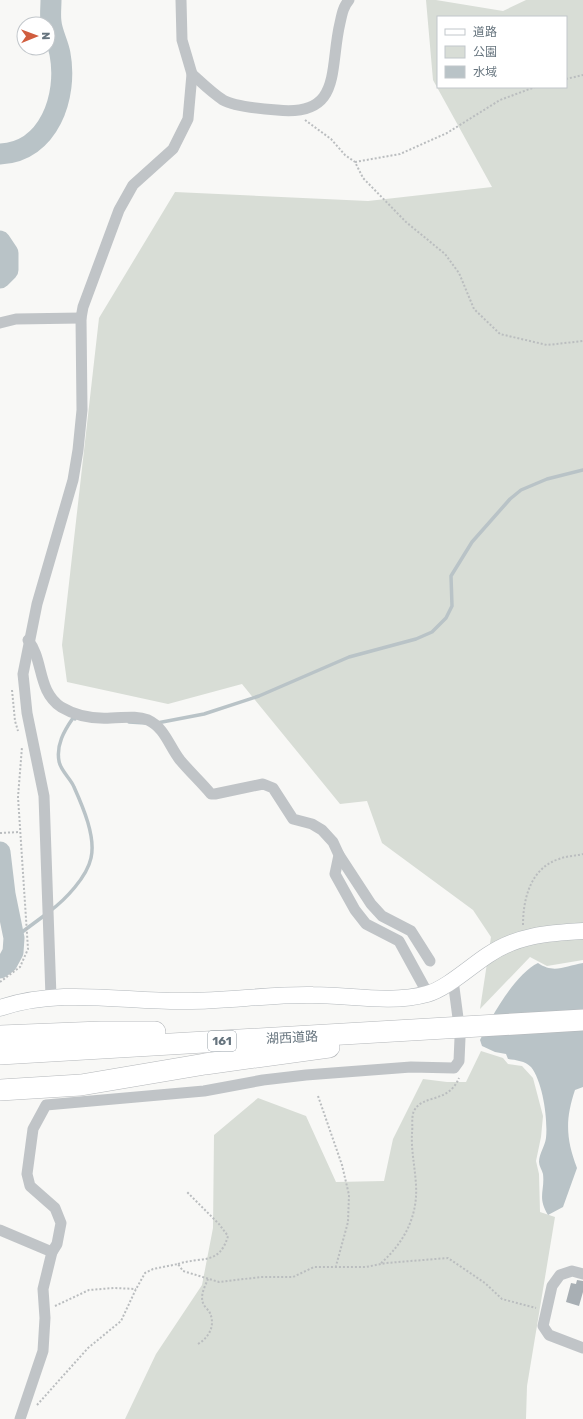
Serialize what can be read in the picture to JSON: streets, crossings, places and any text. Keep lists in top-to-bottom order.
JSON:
{
  "streets": {
    "highway": ["湖西道路", "161"]
  },
  "legend": ["道路", "公園", "水域"],
  "north": "right"
}
